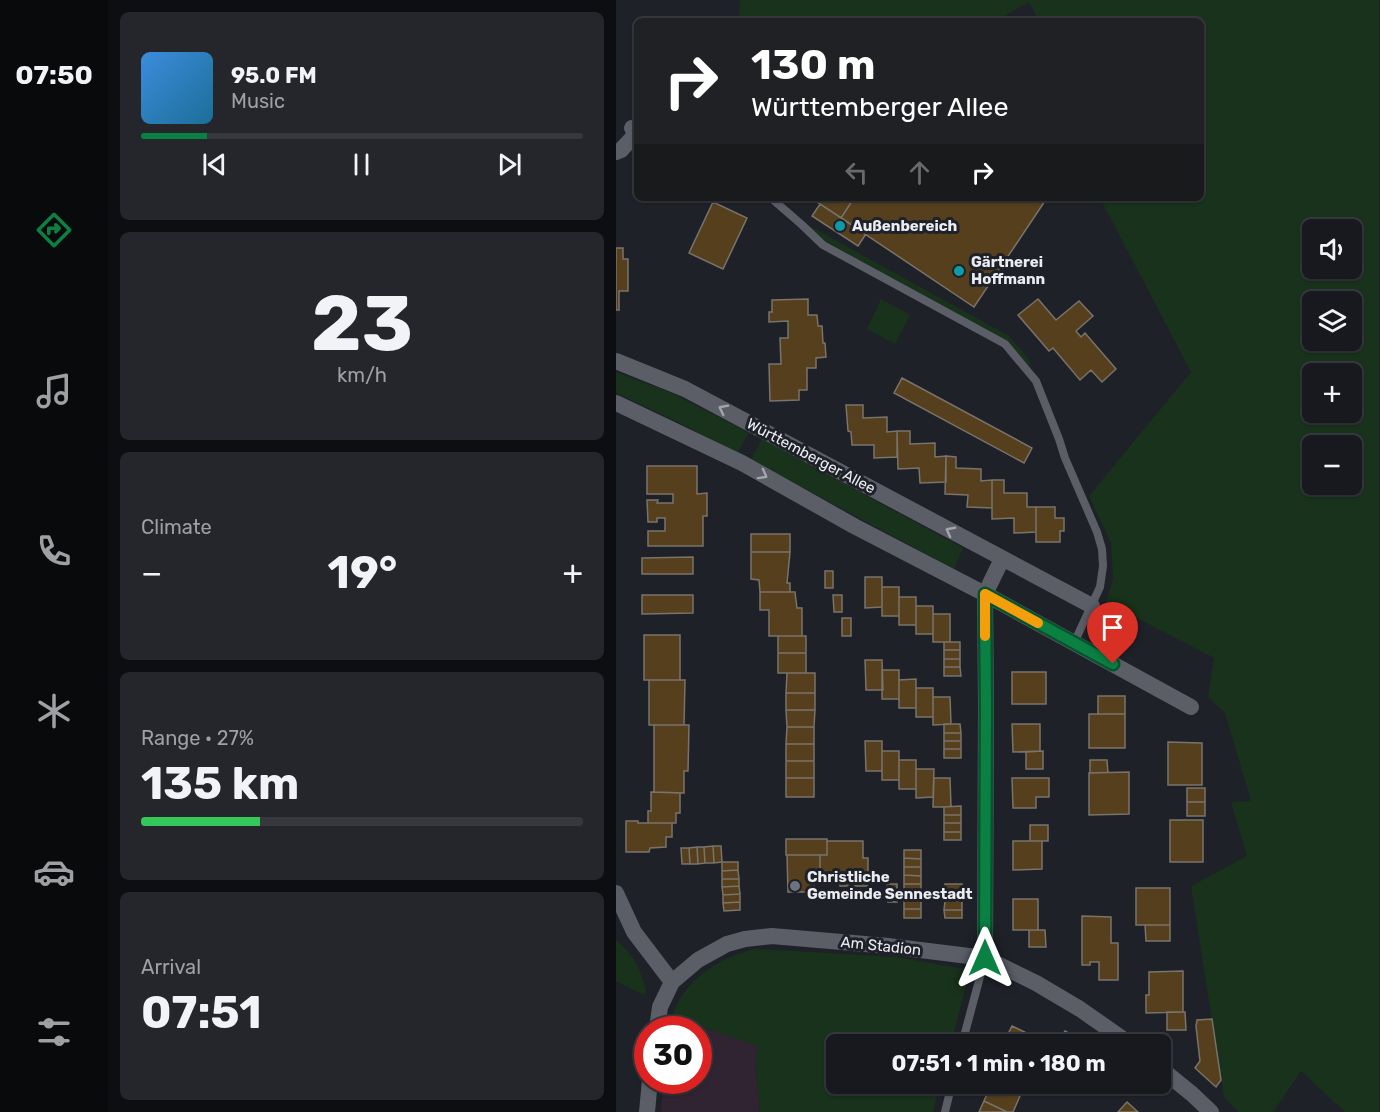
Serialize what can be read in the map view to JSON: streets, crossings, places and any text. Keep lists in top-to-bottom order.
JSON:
{
  "streets": {
    "street": ["Württemberger Allee", "Am Stadion"]
  },
  "places": ["Außenbereich", "Gärtnerei Hoffmann", "Christliche Gemeinde Sennestadt"],
  "page": {
    "tabs": "07:50",
    "turn": ["130 m", "Württemberger Allee"],
    "song": ["95.0 FM", "Music"],
    "map_buttons": ["+", "−"],
    "tile": [
      ["23", "km/h"],
      "Climate",
      ["Range · 27%", "135 km"],
      ["Arrival", "07:51"]
    ],
    "heat": ["−", "19°", "+"],
    "limit": "30",
    "trip": "07:51 · 1 min · 180 m"
  }
}
